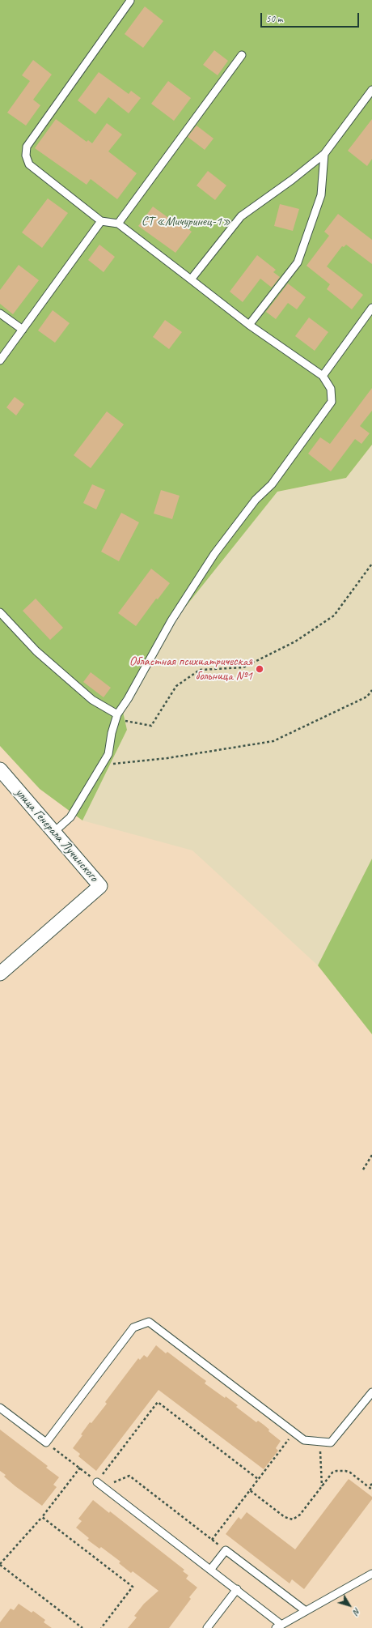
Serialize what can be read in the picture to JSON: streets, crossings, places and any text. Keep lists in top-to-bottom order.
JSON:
{
  "streets": {
    "street": ["улица Генерала Лучинского"]
  },
  "parks": ["СТ «Мичуринец-1»"],
  "places": ["Областная психиатрическая больница №1"],
  "scale_bar": "50 m",
  "north": "bottom right"
}
